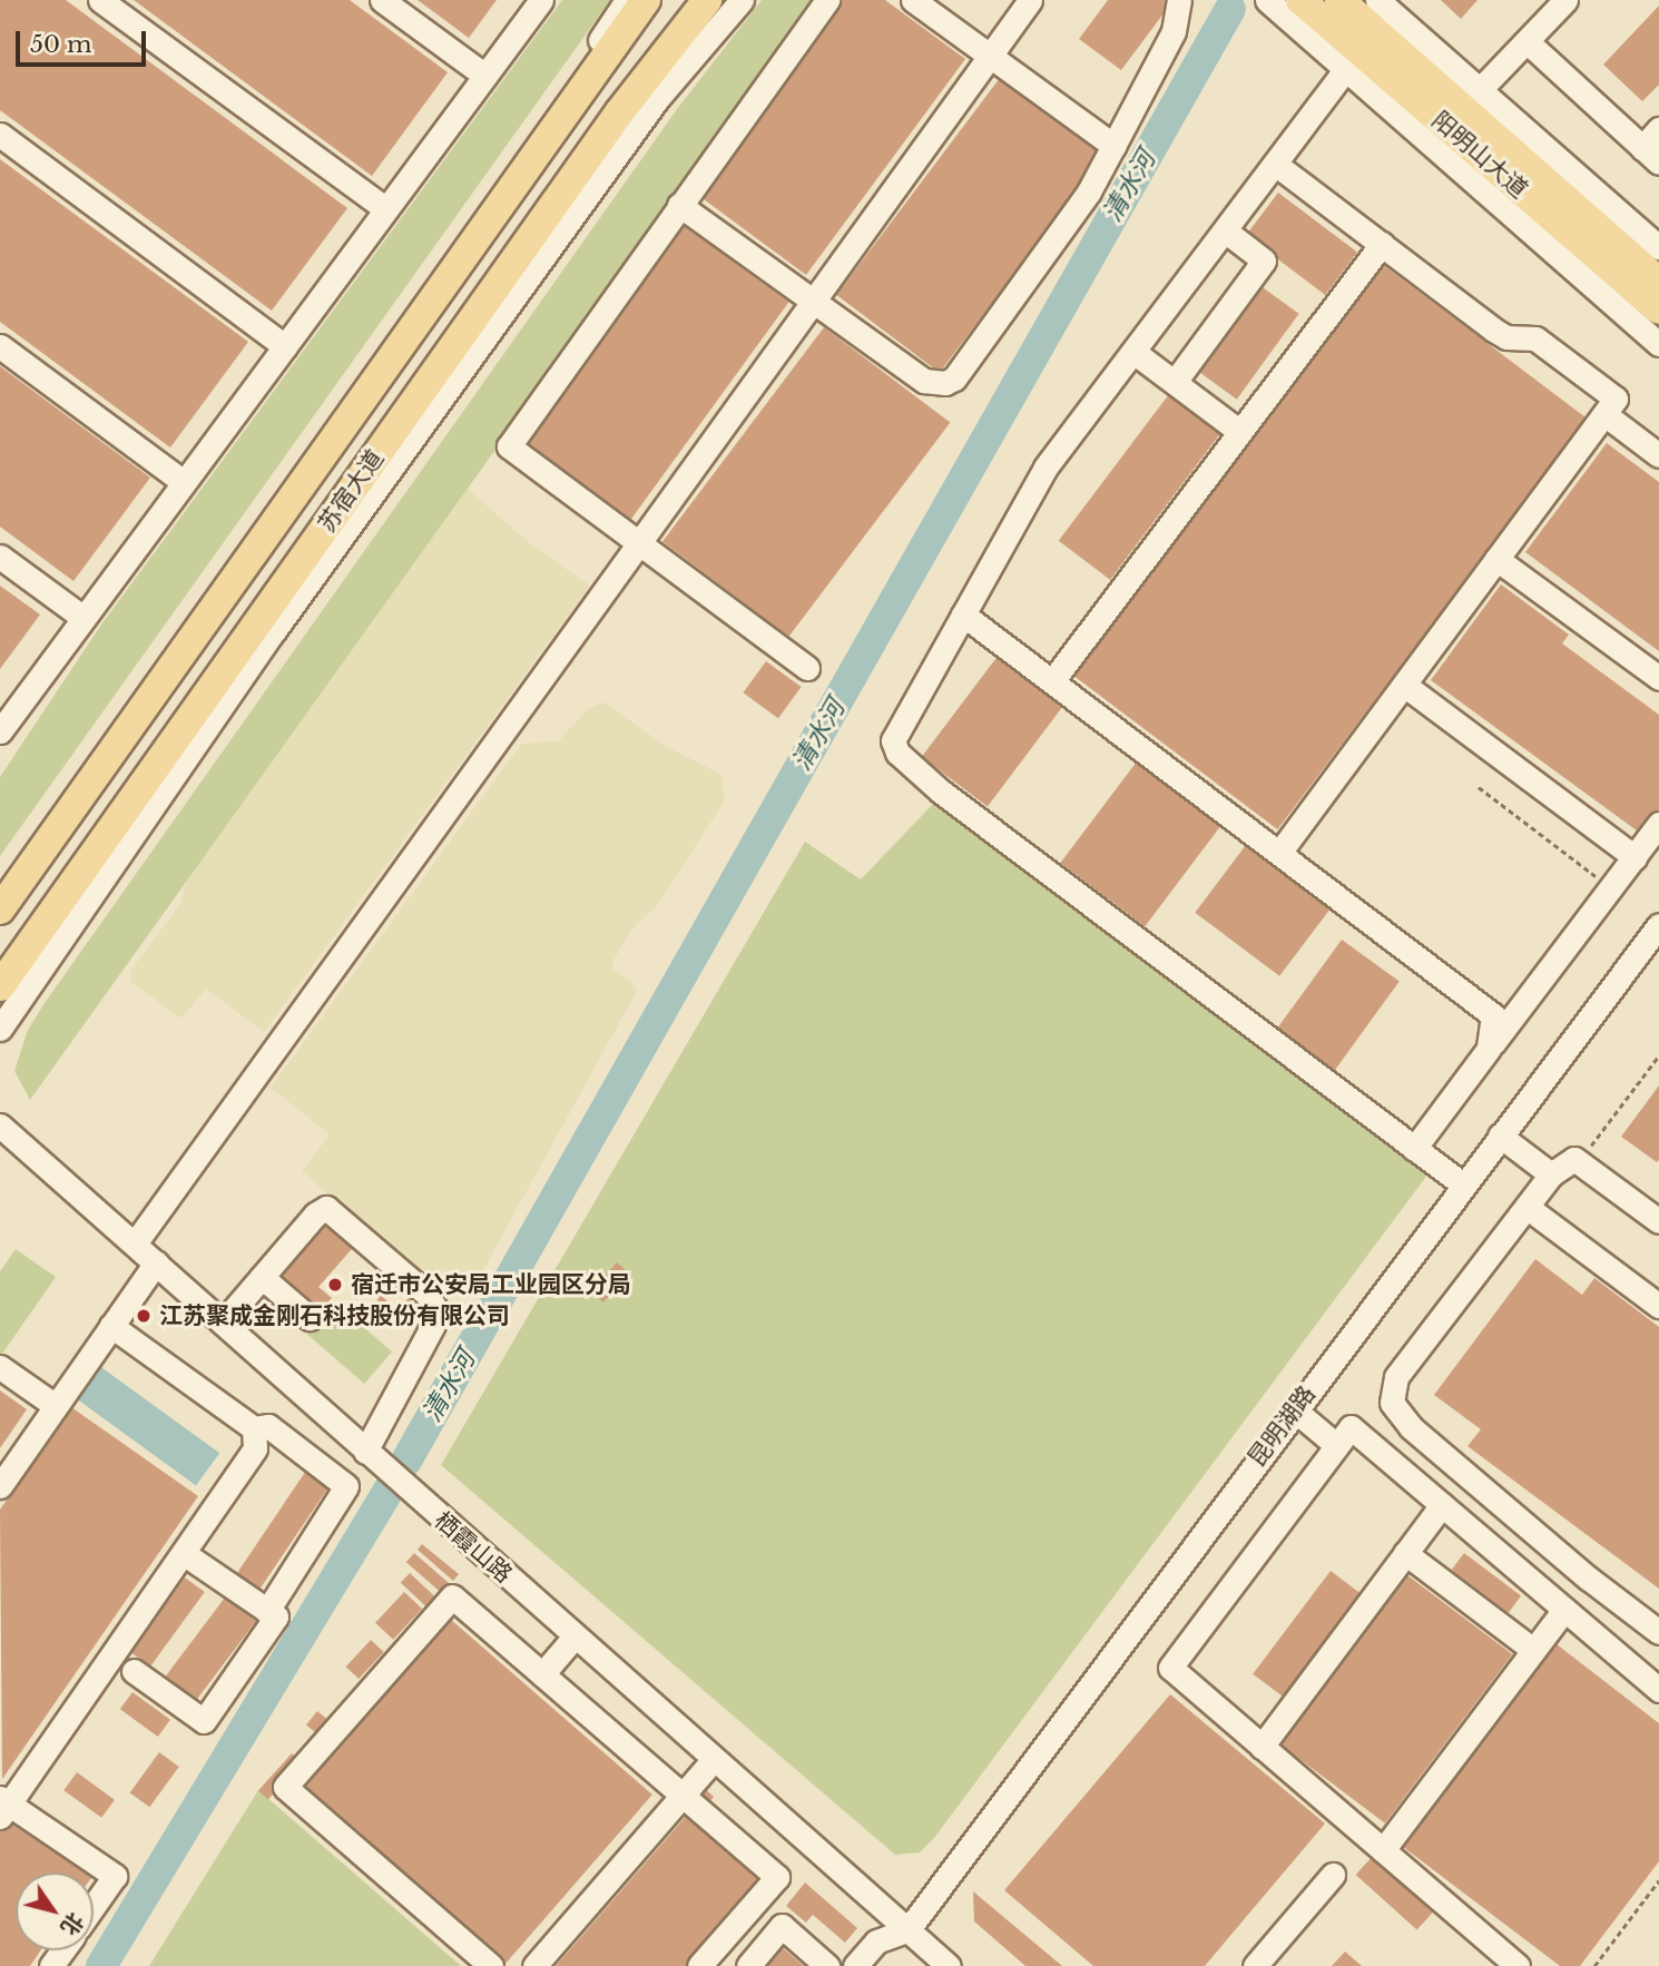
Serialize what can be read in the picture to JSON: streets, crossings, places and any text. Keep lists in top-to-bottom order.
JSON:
{
  "streets": {
    "main road": ["阳明山大道", "苏宿大道"],
    "street": ["昆明湖路", "栖霞山路"]
  },
  "crossings": [
    ["昆明湖路", "栖霞山路"]
  ],
  "water": ["清水河"],
  "places": ["宿迁市公安局工业园区分局", "江苏聚成金刚石科技股份有限公司"],
  "scale_bar": "50 m",
  "north": "bottom right"
}
